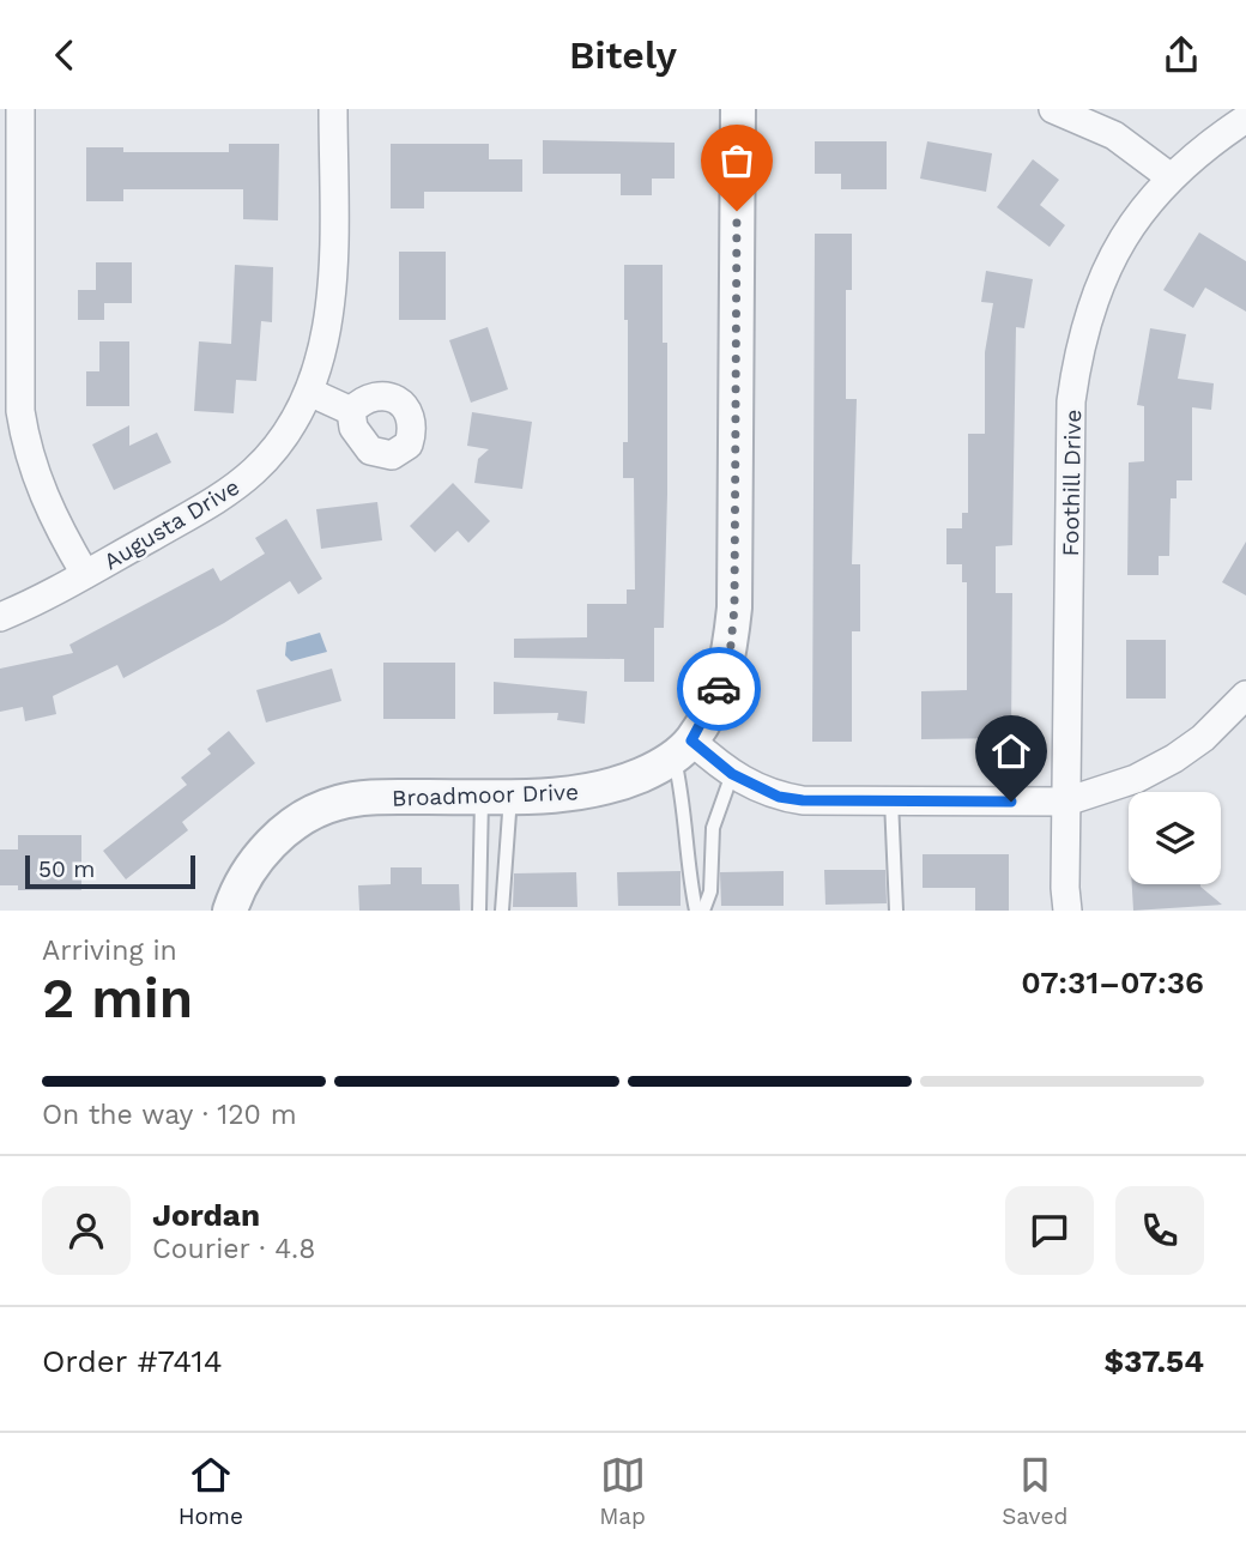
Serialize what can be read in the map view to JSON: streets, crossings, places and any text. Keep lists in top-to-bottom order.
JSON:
{
  "streets": {
    "street": ["Foothill Drive", "Augusta Drive", "Broadmoor Drive"]
  },
  "scale_bar": "50 m",
  "page": {
    "header": "Bitely",
    "scale": "50 m",
    "heading": ["2 min", "Arriving in", "07:31–07:36"],
    "panel": [
      "Jordan",
      "Courier · 4.8",
      "Order #7414",
      "$37.54"
    ],
    "bar": "On the way · 120 m",
    "tabs": ["Home", "Map", "Saved"]
  }
}
